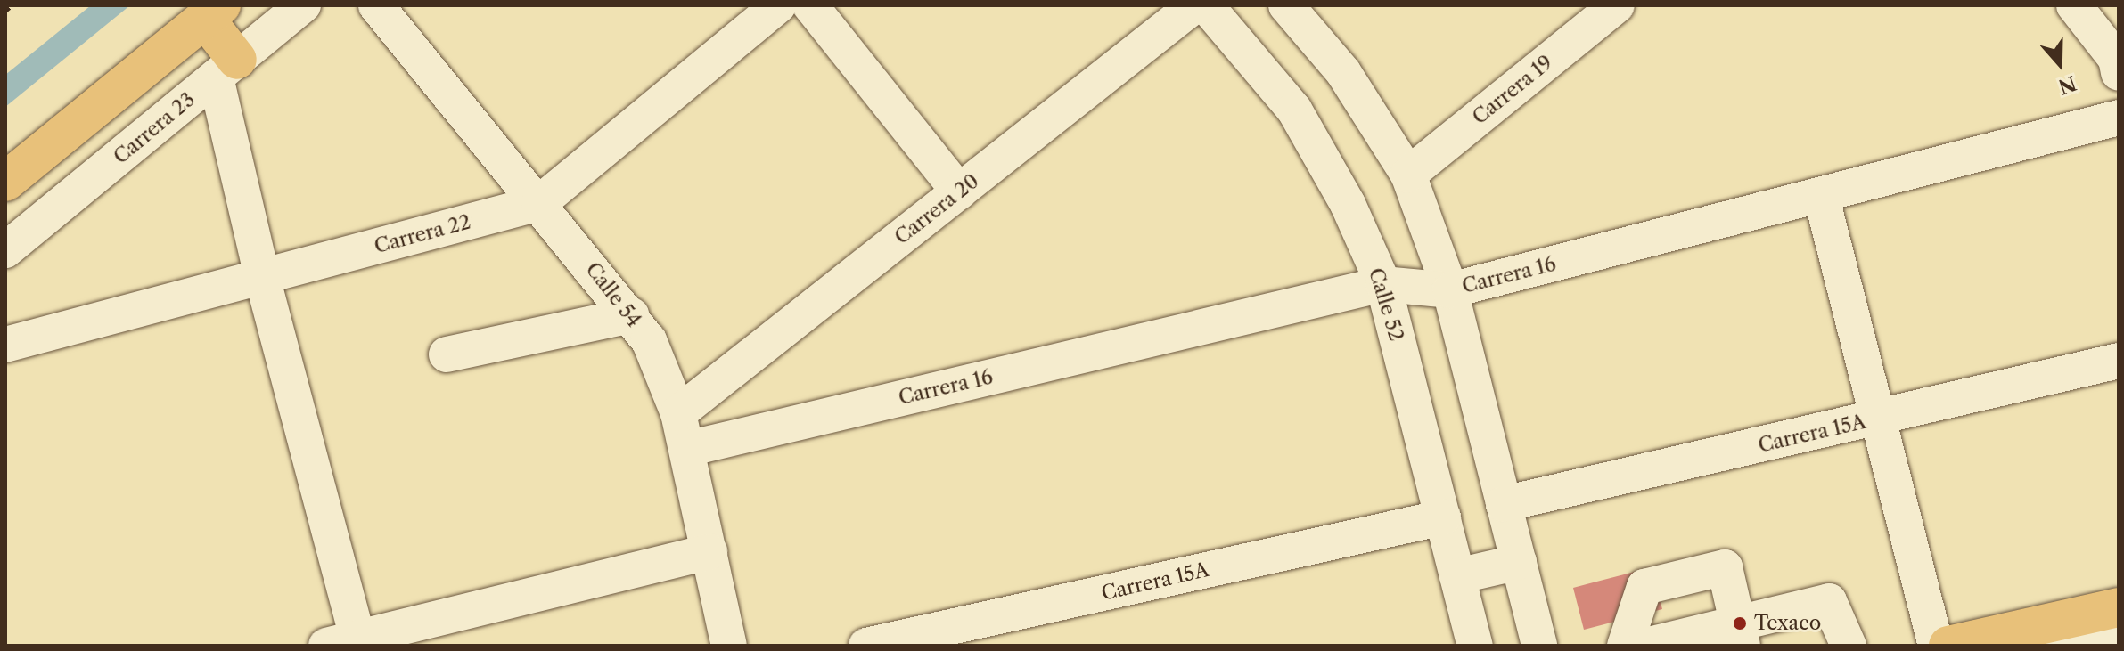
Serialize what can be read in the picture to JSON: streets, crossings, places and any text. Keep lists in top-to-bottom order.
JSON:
{
  "streets": {
    "street": [
      "Carrera 19",
      "Carrera 23",
      "Carrera 20",
      "Carrera 22",
      "Carrera 16",
      "Calle 54",
      "Calle 52",
      "Carrera 15A"
    ]
  },
  "crossings": [
    ["Carrera 20", "Calle 54"],
    ["Carrera 22", "Calle 54"],
    ["Carrera 16", "Calle 54"],
    ["Carrera 16", "Calle 52"],
    ["Calle 52", "Carrera 15A"]
  ],
  "places": ["Texaco"],
  "north": "bottom"
}
